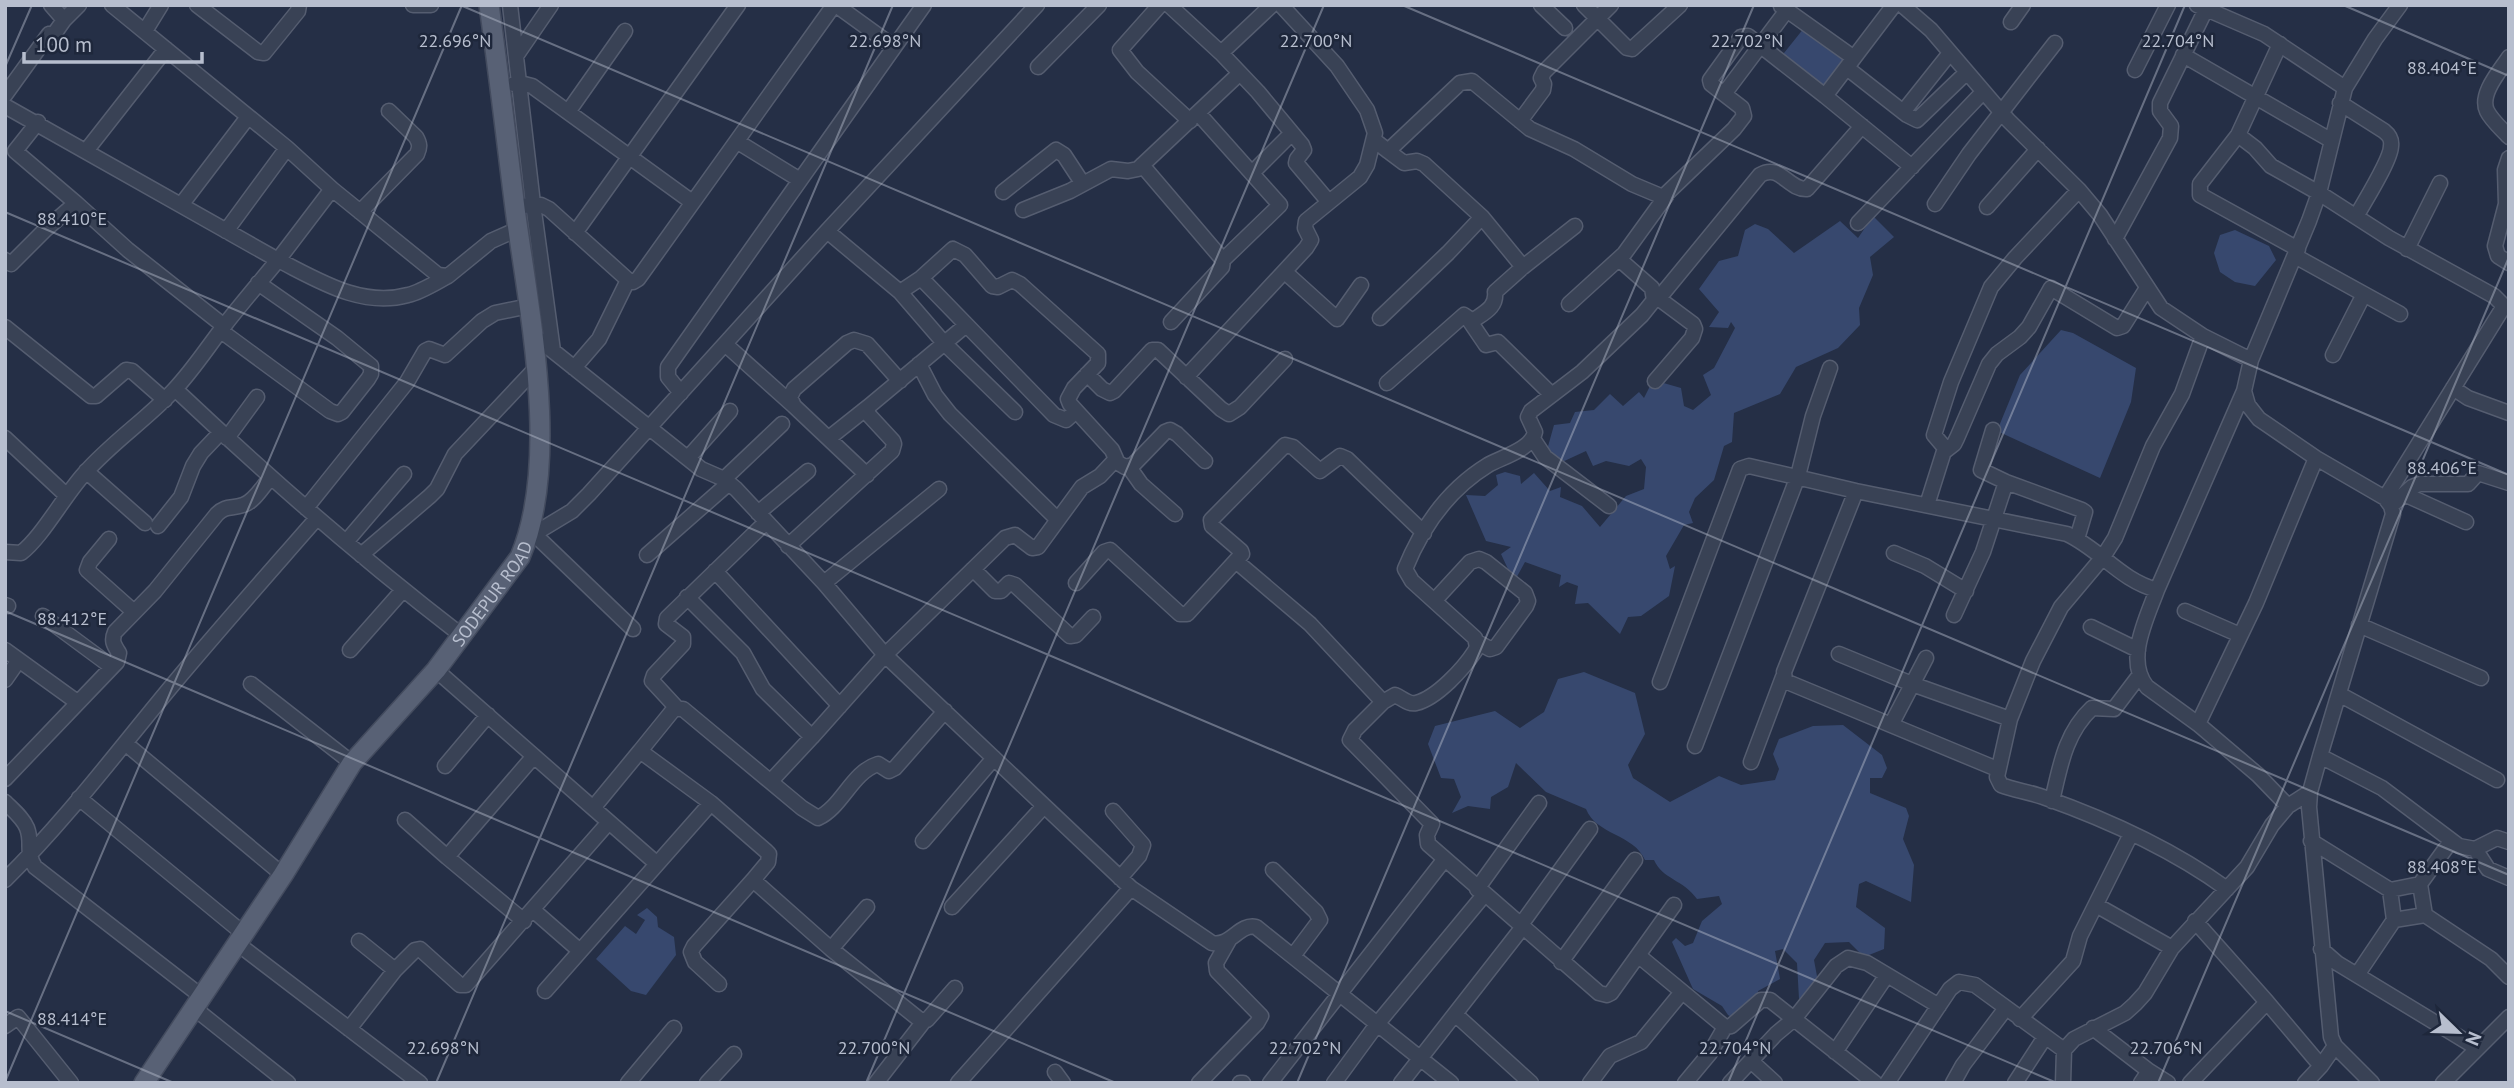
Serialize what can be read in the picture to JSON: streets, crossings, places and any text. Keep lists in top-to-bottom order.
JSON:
{
  "streets": {
    "main road": ["SODEPUR ROAD"]
  },
  "scale_bar": "100 m",
  "north": "bottom right",
  "coordinates": [
    "22.696°N",
    "22.698°N",
    "22.700°N",
    "22.702°N",
    "22.704°N",
    "88.404°E",
    "88.410°E",
    "88.406°E",
    "88.412°E",
    "88.408°E",
    "88.414°E",
    "22.706°N"
  ]
}
